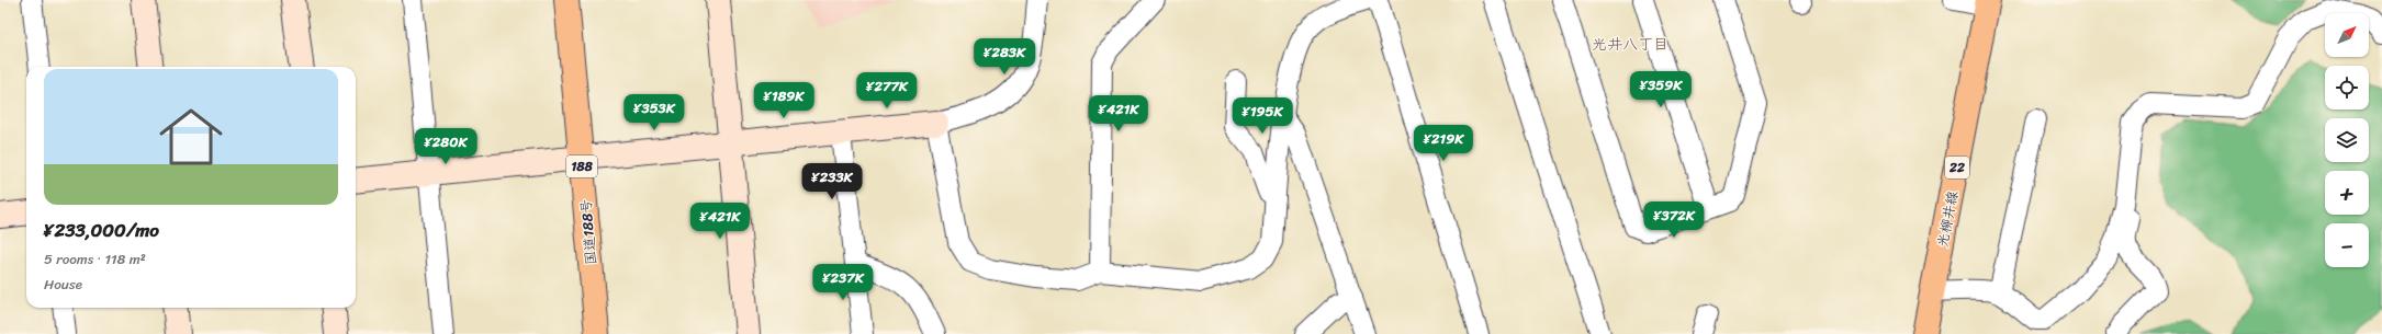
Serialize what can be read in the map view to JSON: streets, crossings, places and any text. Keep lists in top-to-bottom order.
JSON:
{
  "streets": {
    "main road": [
      "188",
      "22",
      "光柳井線",
      "国道188号"
    ]
  },
  "districts": ["光井八丁目"],
  "north": "top right",
  "page": {
    "map_buttons": ["+", "−"],
    "price": [
      "¥283K",
      "¥359K",
      "¥277K",
      "¥189K",
      "¥353K",
      "¥421K",
      "¥195K",
      "¥219K",
      "¥280K",
      "¥233K",
      "¥372K",
      "¥421K",
      "¥237K"
    ],
    "list": [
      {
        "name": "¥233,000/mo",
        "note": "5 rooms · 118 m² · House"
      }
    ]
  }
}
